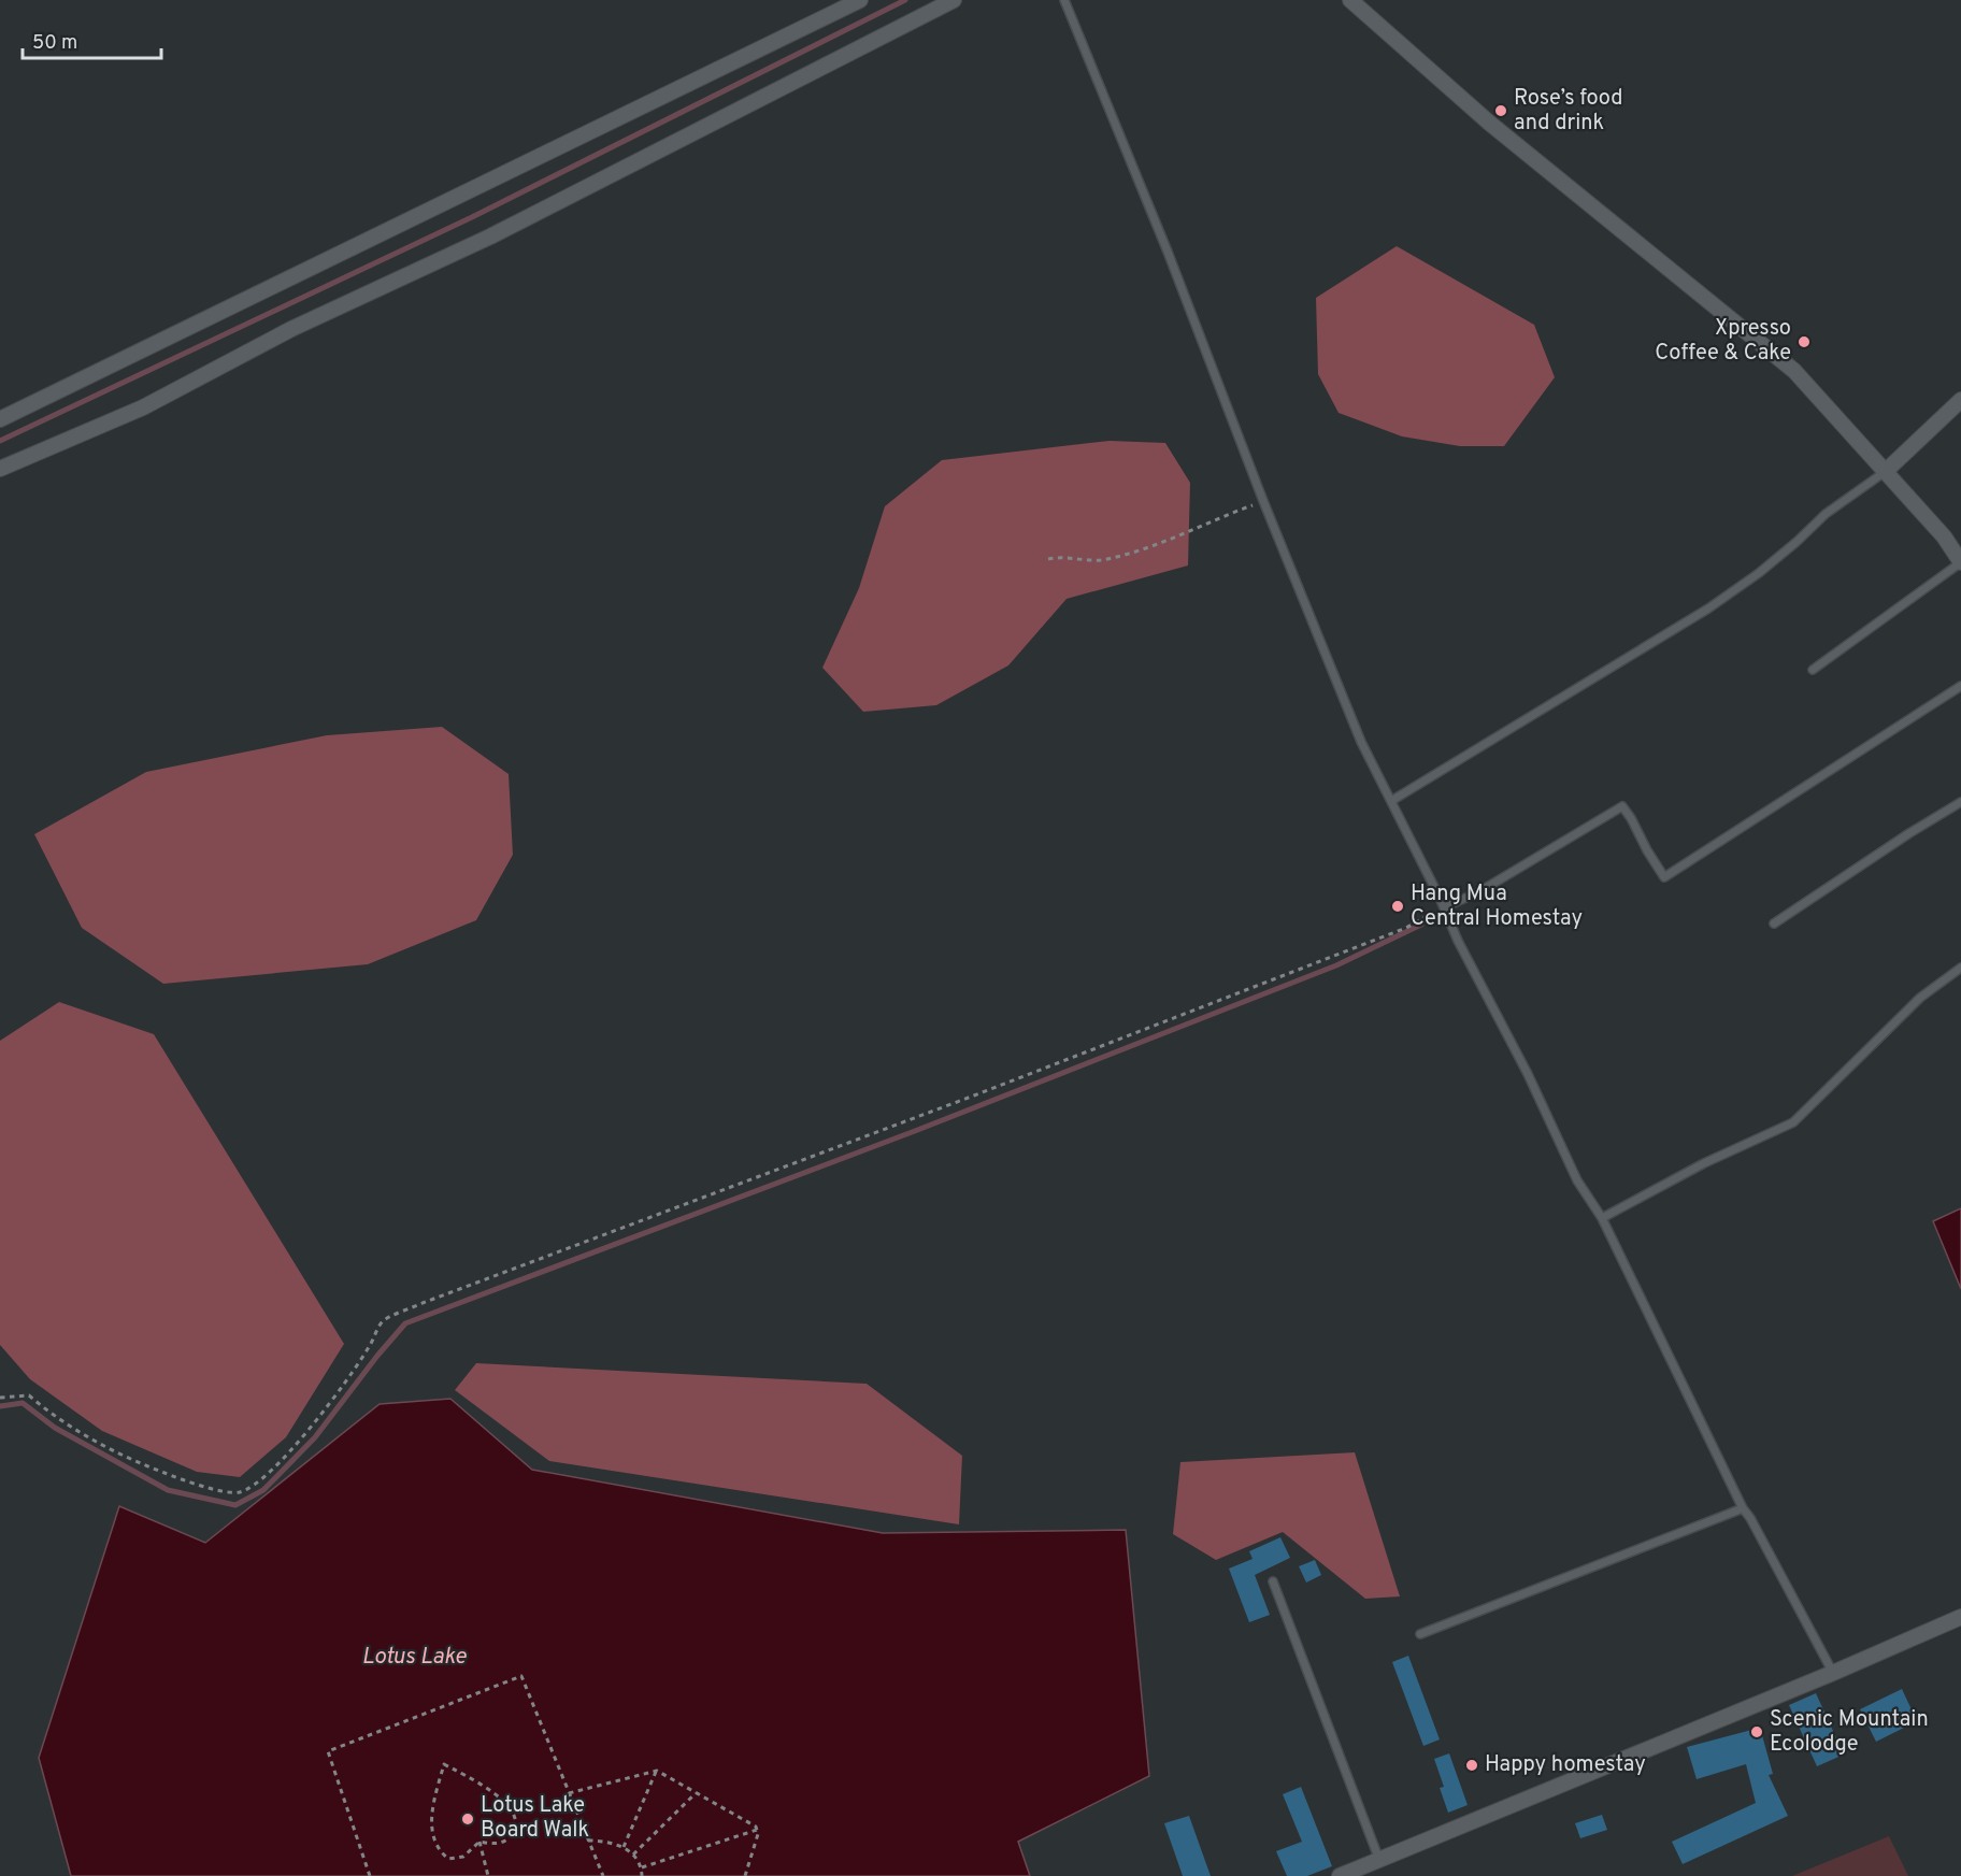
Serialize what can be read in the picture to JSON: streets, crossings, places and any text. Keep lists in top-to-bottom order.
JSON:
{
  "water": ["Lotus Lake"],
  "places": [
    "Rose’s food and drink",
    "Xpresso Coffee & Cake",
    "Hang Mua Central Homestay",
    "Scenic Mountain Ecolodge",
    "Happy homestay",
    "Lotus Lake Board Walk"
  ],
  "scale_bar": "50 m"
}
